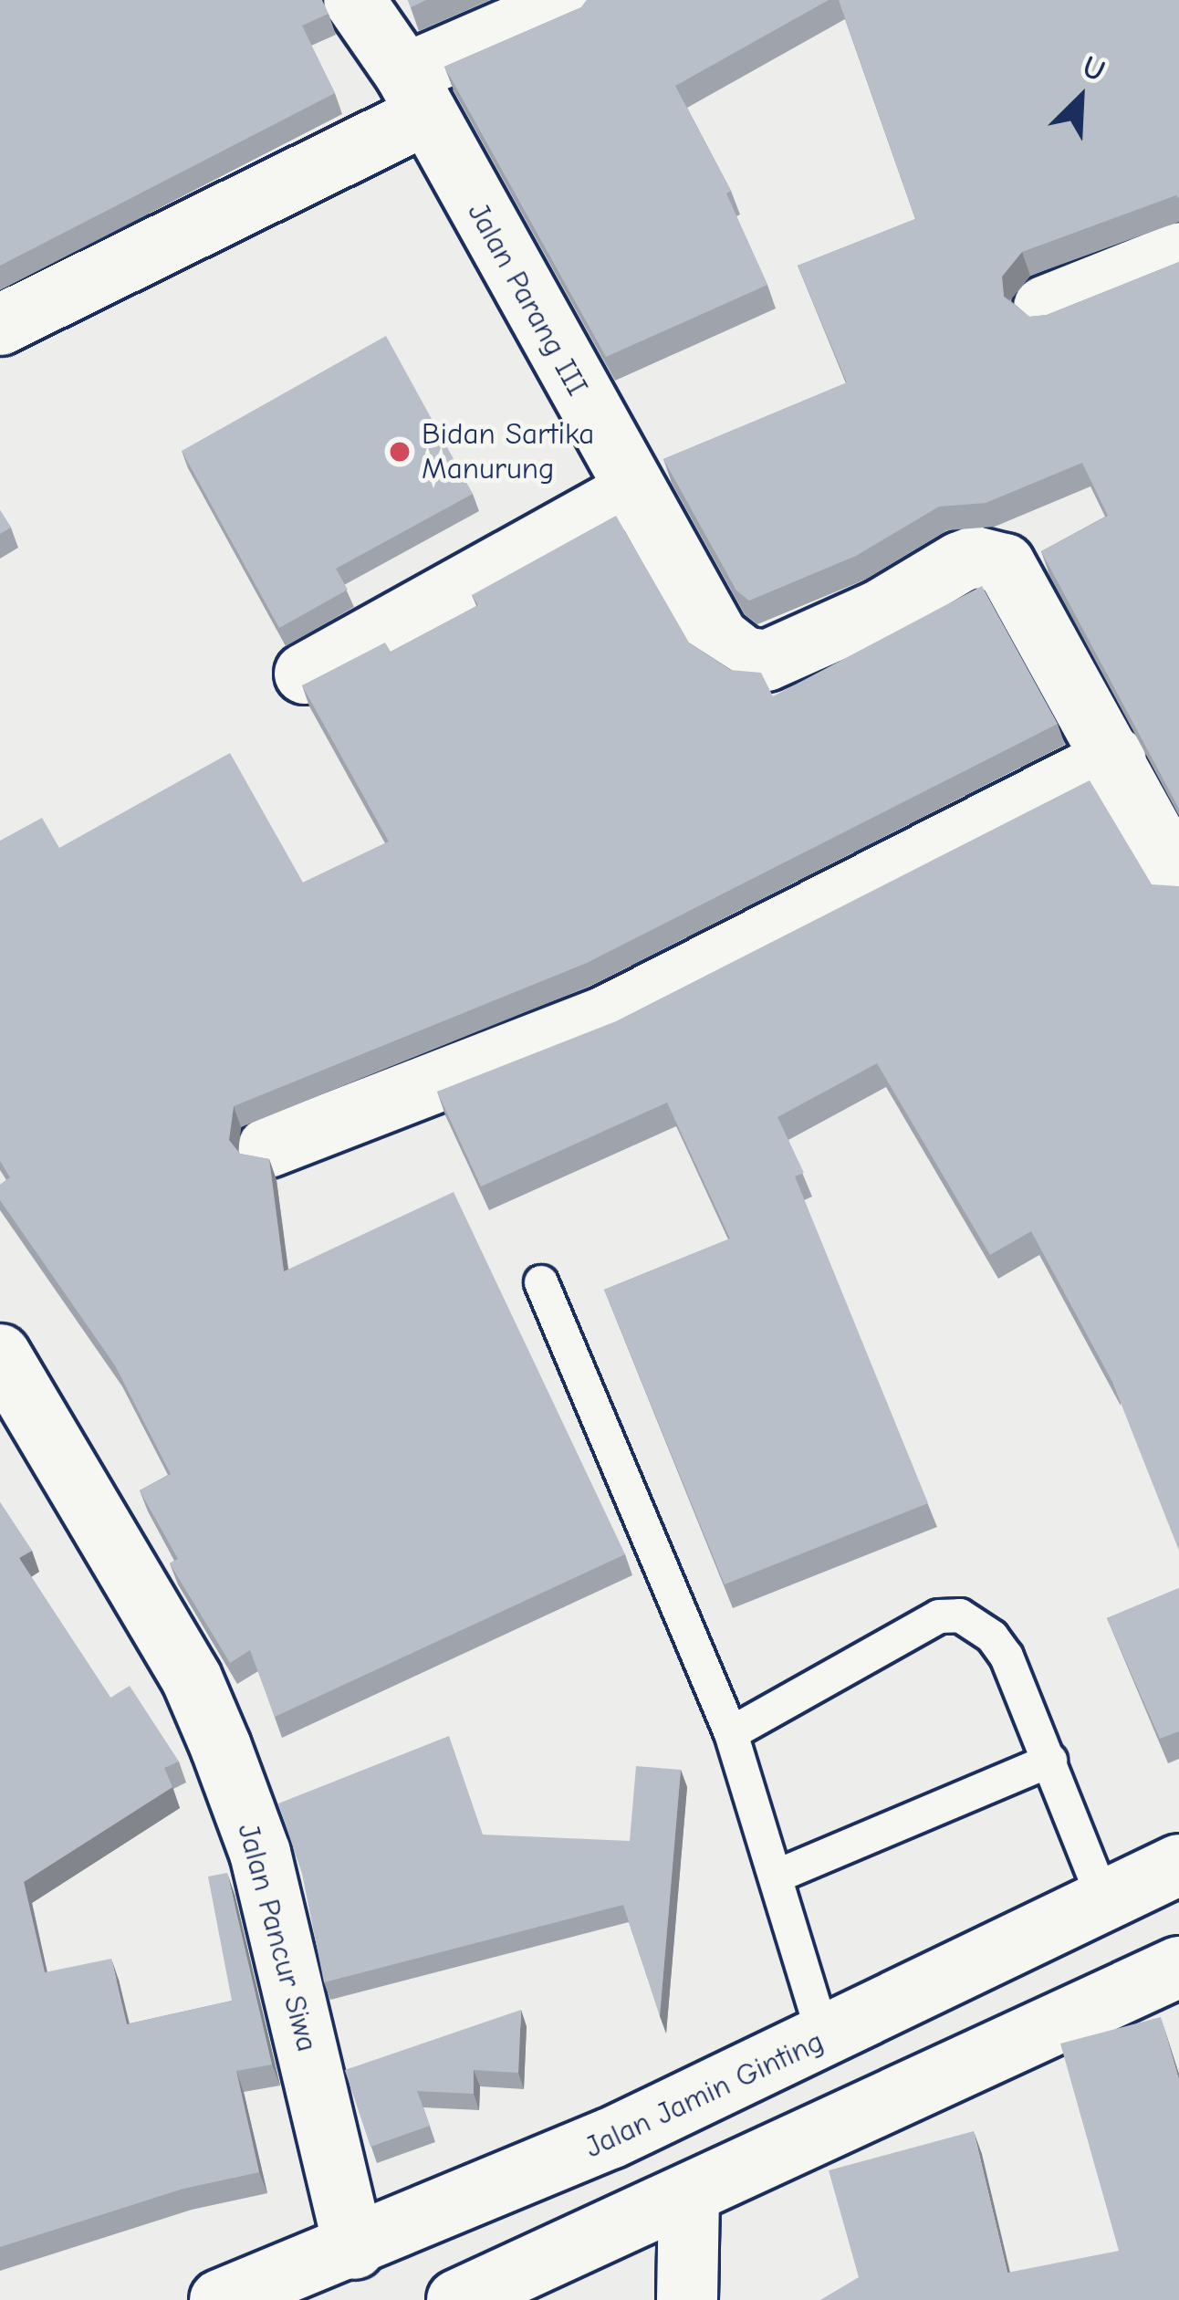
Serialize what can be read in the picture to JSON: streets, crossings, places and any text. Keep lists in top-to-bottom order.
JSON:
{
  "streets": {
    "main road": ["Jalan Parang III", "Jalan Pancur Siwa", "Jalan Jamin Ginting"]
  },
  "crossings": [
    ["Jalan Pancur Siwa", "Jalan Jamin Ginting"]
  ],
  "places": ["Bidan Sartika Manurung"],
  "north": "top right"
}
